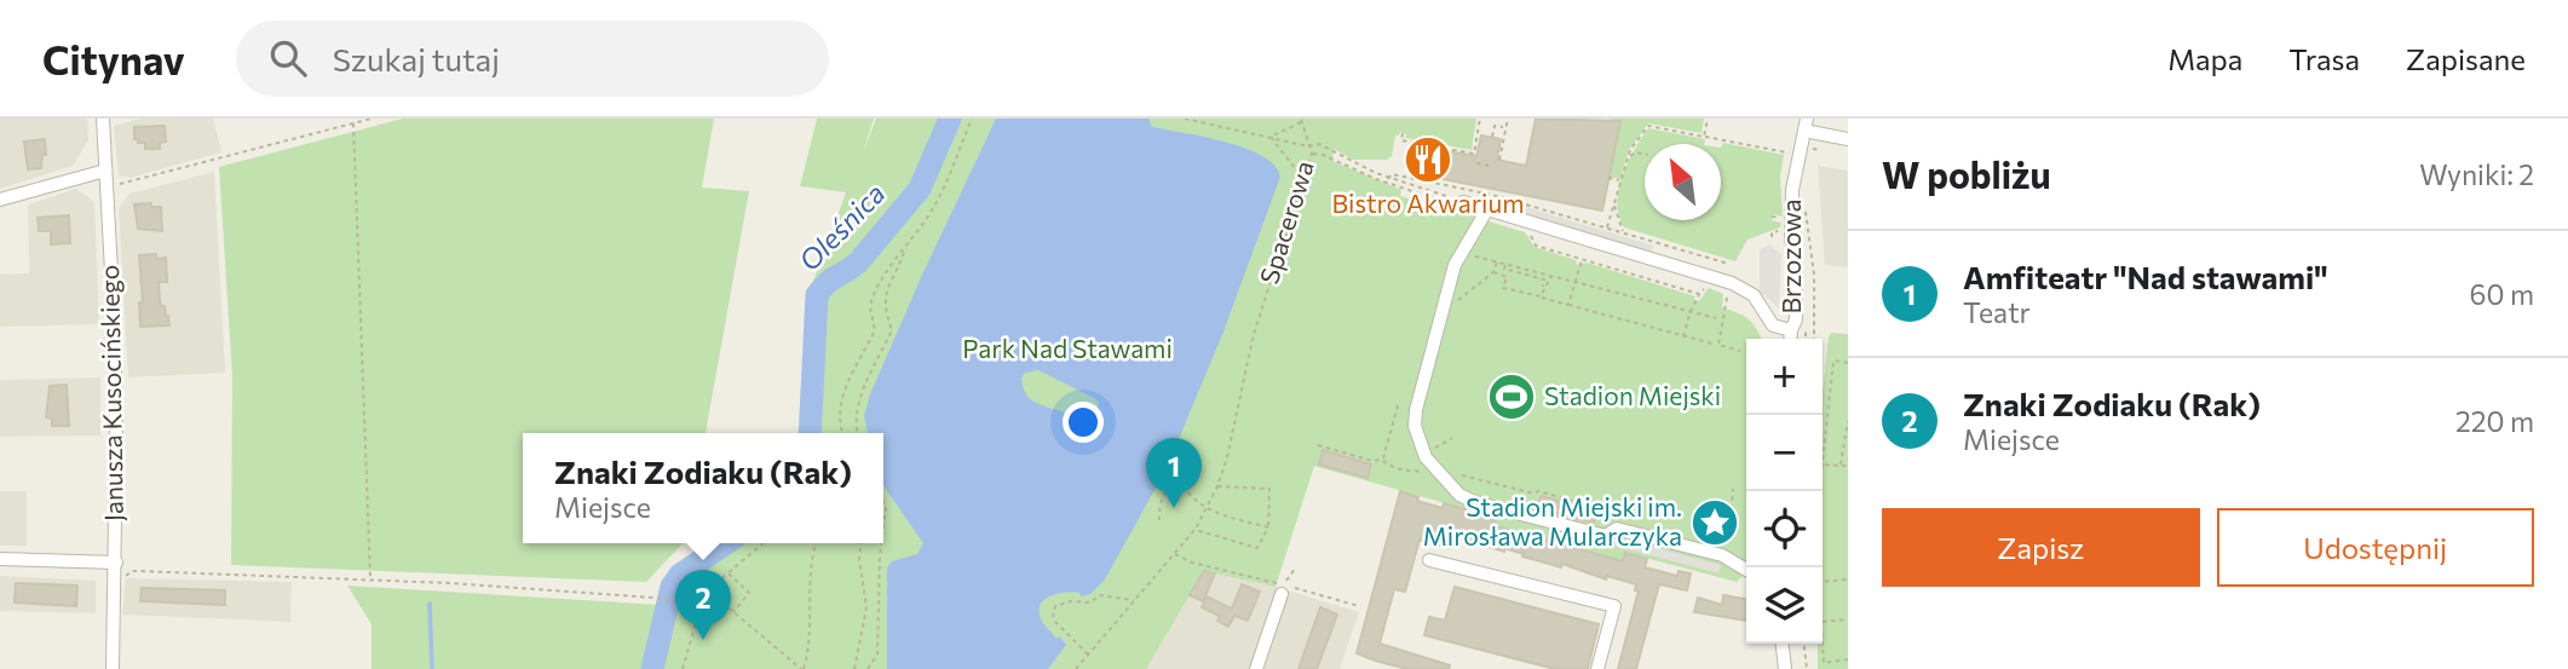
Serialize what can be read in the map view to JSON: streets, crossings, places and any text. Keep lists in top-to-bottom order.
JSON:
{
  "streets": {
    "street": ["Brzozowa", "Janusza Kusocińskiego"],
    "path": ["Spacerowa"]
  },
  "water": ["Oleśnica"],
  "parks": ["Park Nad Stawami"],
  "places": {
    "restaurant": ["Bistro Akwarium"],
    "sports": ["Stadion Miejski"],
    "place": ["Stadion Miejski im. Mirosława Mularczyka"]
  },
  "north": "top left",
  "page": {
    "header": "Citynav",
    "search": "Szukaj tutaj",
    "nav": ["Mapa", "Trasa", "Zapisane"],
    "heading": ["W pobliżu", "Wyniki: 2"],
    "list": [
      {
        "mark": "1",
        "name": "Amfiteatr \"Nad stawami\"",
        "note": "Teatr",
        "value": "60 m"
      },
      {
        "mark": "2",
        "name": "Znaki Zodiaku (Rak)",
        "note": "Miejsce",
        "value": "220 m"
      }
    ],
    "map_buttons": ["+", "−"],
    "popup": ["Znaki Zodiaku (Rak)", "Miejsce"],
    "pins": ["1", "2"],
    "buttons": ["Zapisz", "Udostępnij"]
  }
}
